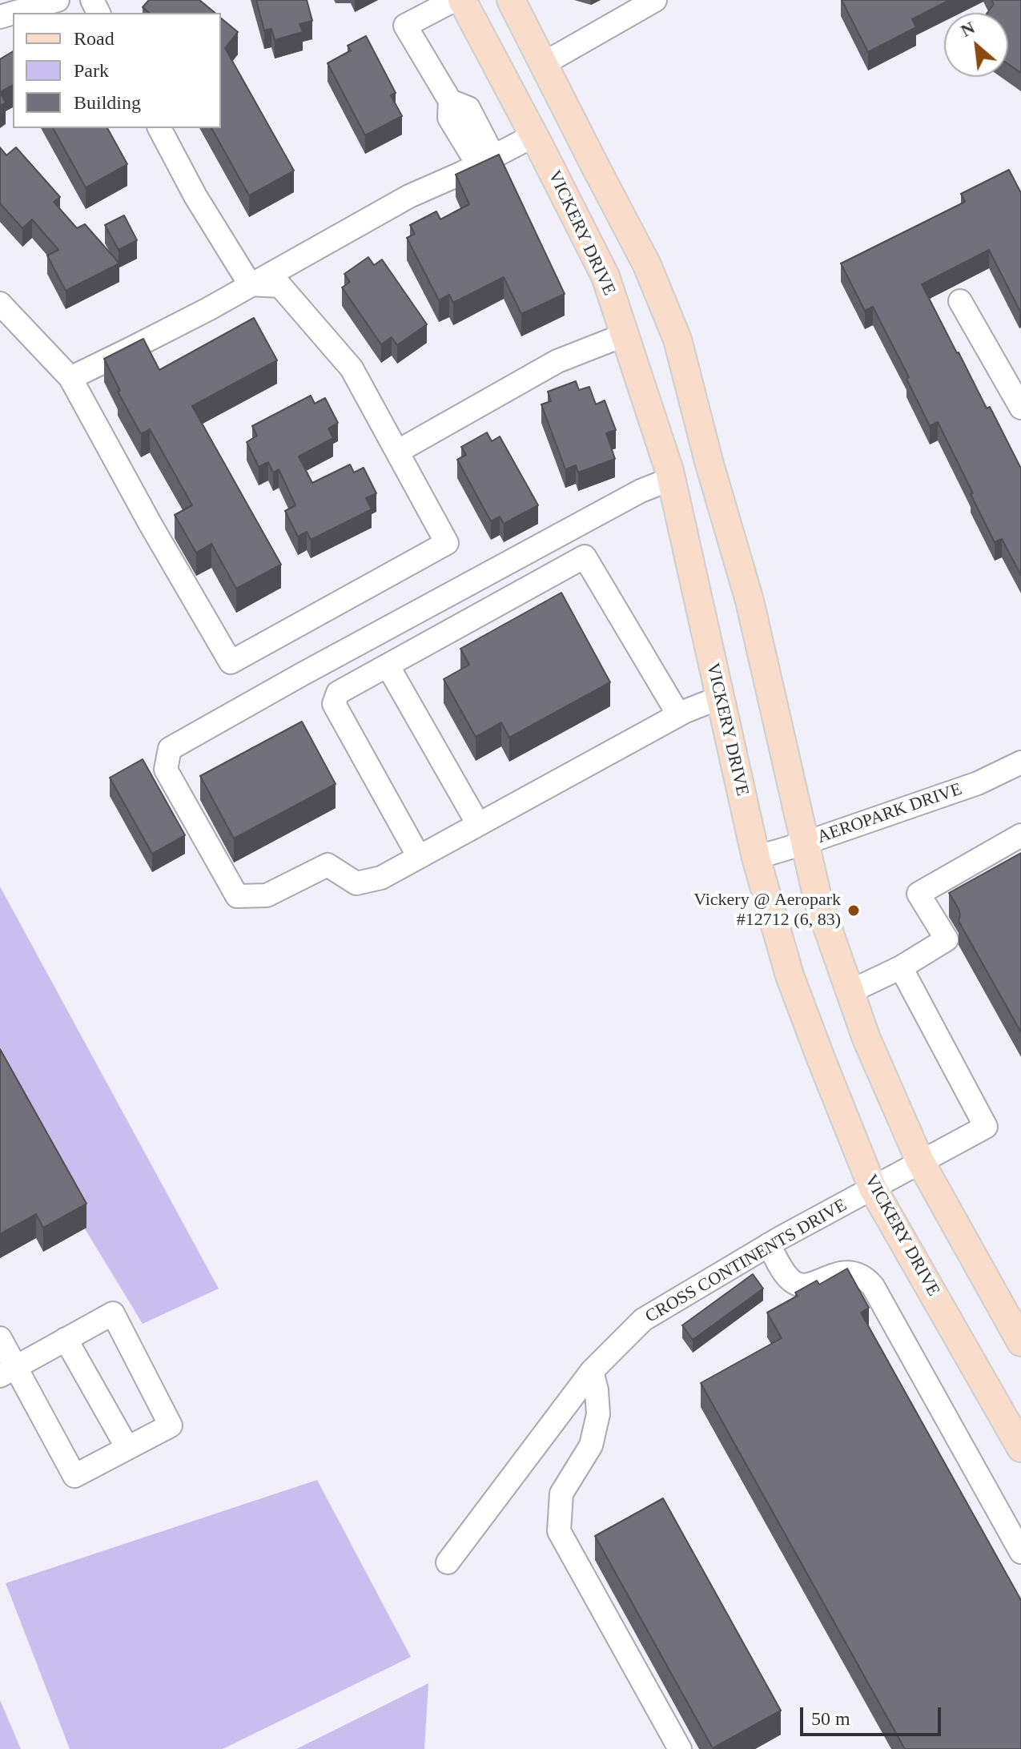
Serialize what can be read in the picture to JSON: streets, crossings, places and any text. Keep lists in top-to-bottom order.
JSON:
{
  "streets": {
    "main road": ["VICKERY DRIVE"],
    "street": ["AEROPARK DRIVE", "CROSS CONTINENTS DRIVE"]
  },
  "crossings": [
    ["VICKERY DRIVE", "AEROPARK DRIVE"],
    ["VICKERY DRIVE", "CROSS CONTINENTS DRIVE"]
  ],
  "places": ["Vickery @ Aeropark #12712 (6, 83)"],
  "legend": ["Road", "Park", "Building"],
  "scale_bar": "50 m",
  "north": "top left"
}
